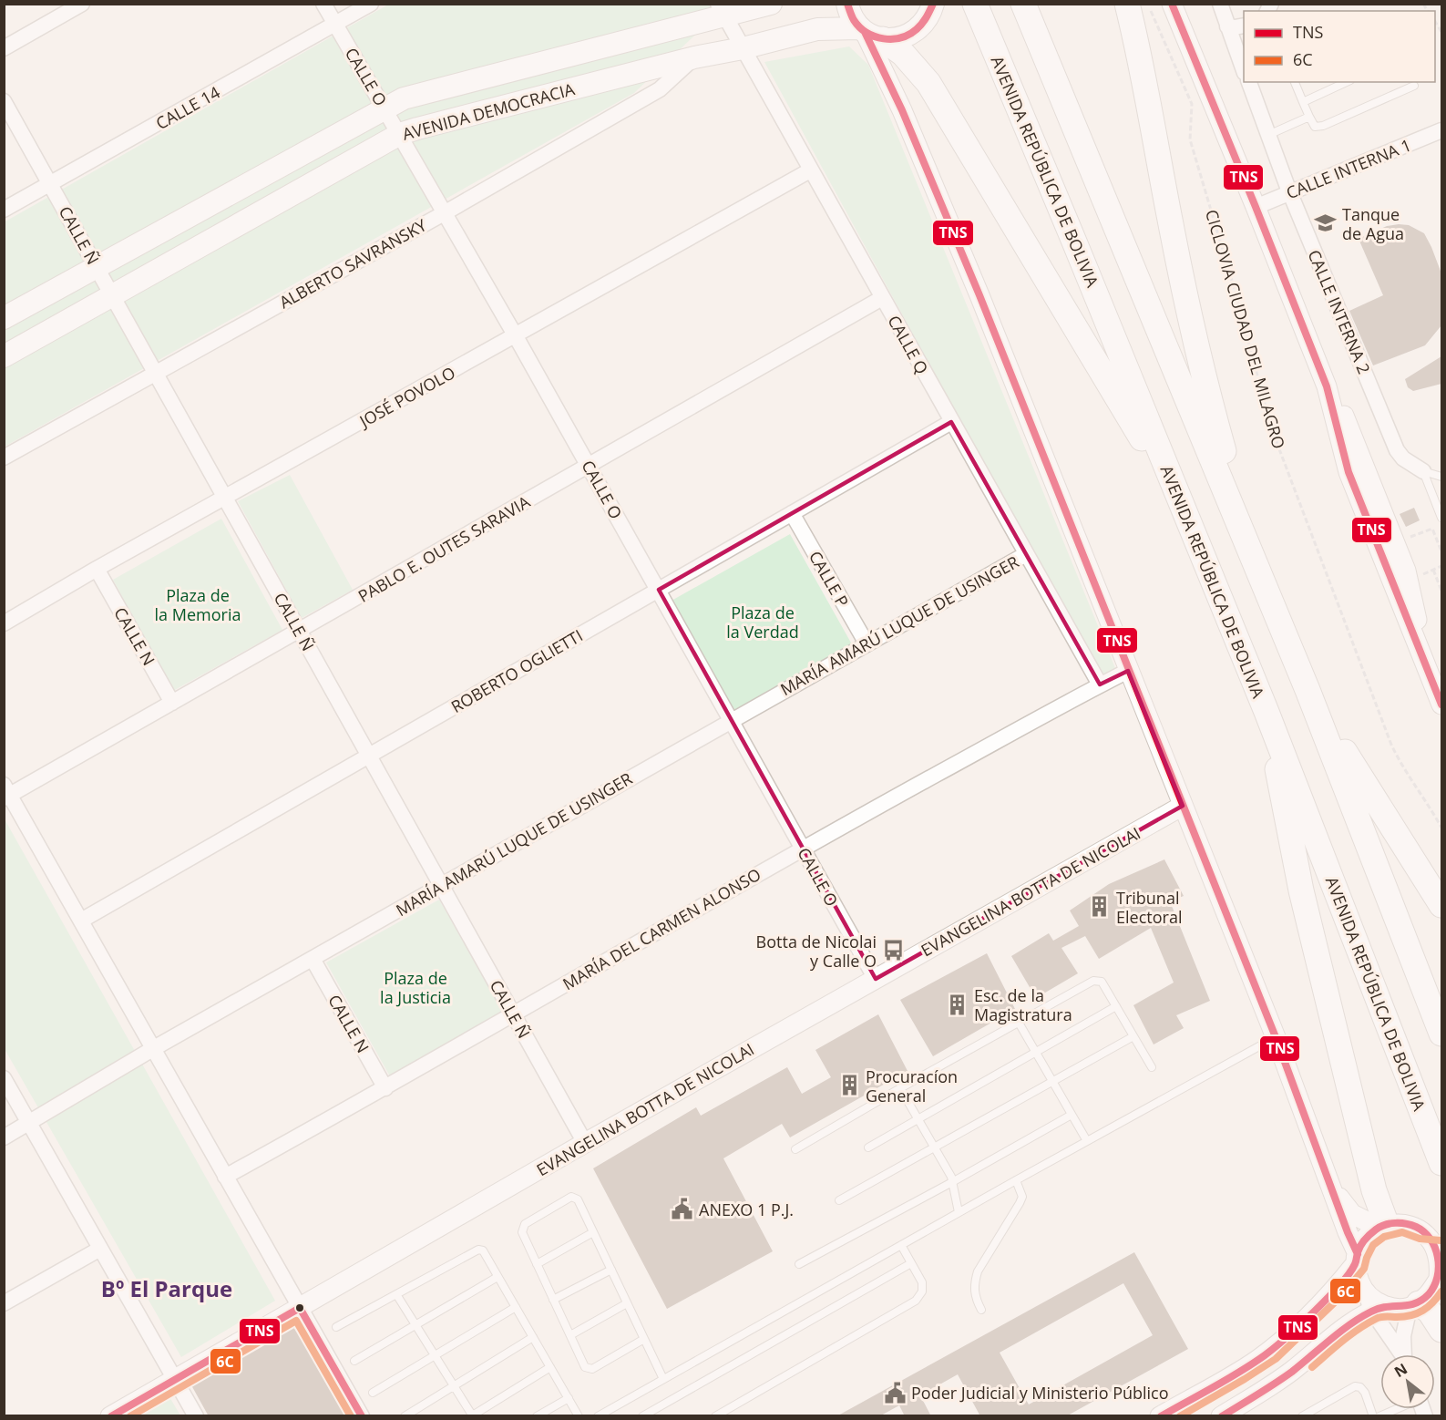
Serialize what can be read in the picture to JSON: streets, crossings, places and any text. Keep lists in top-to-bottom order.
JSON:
{
  "streets": {
    "main road": ["AVENIDA DEMOCRACIA", "AVENIDA REPÚBLICA DE BOLIVIA"],
    "street": [
      "CALLE O",
      "CALLE 14",
      "CALLE INTERNA 1",
      "CALLE Ñ",
      "ALBERTO SAVRANSKY",
      "CALLE INTERNA 2",
      "CALLE Q",
      "JOSÉ POVOLO",
      "PABLO E. OUTES SARAVIA",
      "CALLE P",
      "MARÍA AMARÚ LUQUE DE USINGER",
      "CALLE N",
      "ROBERTO OGLIETTI",
      "EVANGELINA BOTTA DE NICOLAI",
      "MARÍA DEL CARMEN ALONSO"
    ],
    "path": ["CICLOVIA CIUDAD DEL MILAGRO"]
  },
  "crossings": [
    ["CALLE O", "CALLE 14"],
    ["CALLE O", "AVENIDA DEMOCRACIA"],
    ["CALLE O", "ALBERTO SAVRANSKY"],
    ["CALLE O", "JOSÉ POVOLO"],
    ["CALLE O", "PABLO E. OUTES SARAVIA"],
    ["CALLE O", "MARÍA AMARÚ LUQUE DE USINGER"],
    ["CALLE O", "ROBERTO OGLIETTI"],
    ["CALLE O", "EVANGELINA BOTTA DE NICOLAI"],
    ["CALLE O", "MARÍA DEL CARMEN ALONSO"],
    ["CALLE 14", "CALLE Ñ"],
    ["AVENIDA DEMOCRACIA", "CALLE Ñ"],
    ["AVENIDA DEMOCRACIA", "ALBERTO SAVRANSKY"],
    ["AVENIDA DEMOCRACIA", "CALLE Q"],
    ["CALLE INTERNA 1", "CALLE INTERNA 2"],
    ["CALLE Ñ", "ALBERTO SAVRANSKY"],
    ["CALLE Ñ", "JOSÉ POVOLO"],
    ["CALLE Ñ", "PABLO E. OUTES SARAVIA"],
    ["CALLE Ñ", "MARÍA AMARÚ LUQUE DE USINGER"],
    ["CALLE Ñ", "ROBERTO OGLIETTI"],
    ["CALLE Ñ", "EVANGELINA BOTTA DE NICOLAI"],
    ["CALLE Ñ", "MARÍA DEL CARMEN ALONSO"],
    ["CALLE Q", "JOSÉ POVOLO"],
    ["CALLE Q", "PABLO E. OUTES SARAVIA"],
    ["CALLE Q", "MARÍA AMARÚ LUQUE DE USINGER"],
    ["CALLE Q", "ROBERTO OGLIETTI"],
    ["CALLE Q", "MARÍA DEL CARMEN ALONSO"],
    ["JOSÉ POVOLO", "CALLE N"],
    ["PABLO E. OUTES SARAVIA", "CALLE N"],
    ["CALLE P", "MARÍA AMARÚ LUQUE DE USINGER"],
    ["CALLE P", "ROBERTO OGLIETTI"],
    ["MARÍA AMARÚ LUQUE DE USINGER", "CALLE N"],
    ["CALLE N", "MARÍA DEL CARMEN ALONSO"]
  ],
  "districts": ["Bº El Parque"],
  "parks": ["Plaza de la Memoria", "Plaza de la Verdad", "Plaza de la Justicia"],
  "places": {
    "school or university": ["Tanque de Agua"],
    "building": ["Tribunal Electoral", "Esc. de la Magistratura", "Procuracíon General"],
    "bus stop": ["Botta de Nicolai y Calle O"],
    "public building": ["ANEXO 1 P.J.", "Poder Judicial y Ministerio Público"]
  },
  "lines": ["transit line TNS", "transit line 6C"],
  "legend": ["TNS", "6C"],
  "north": "top left"
}
